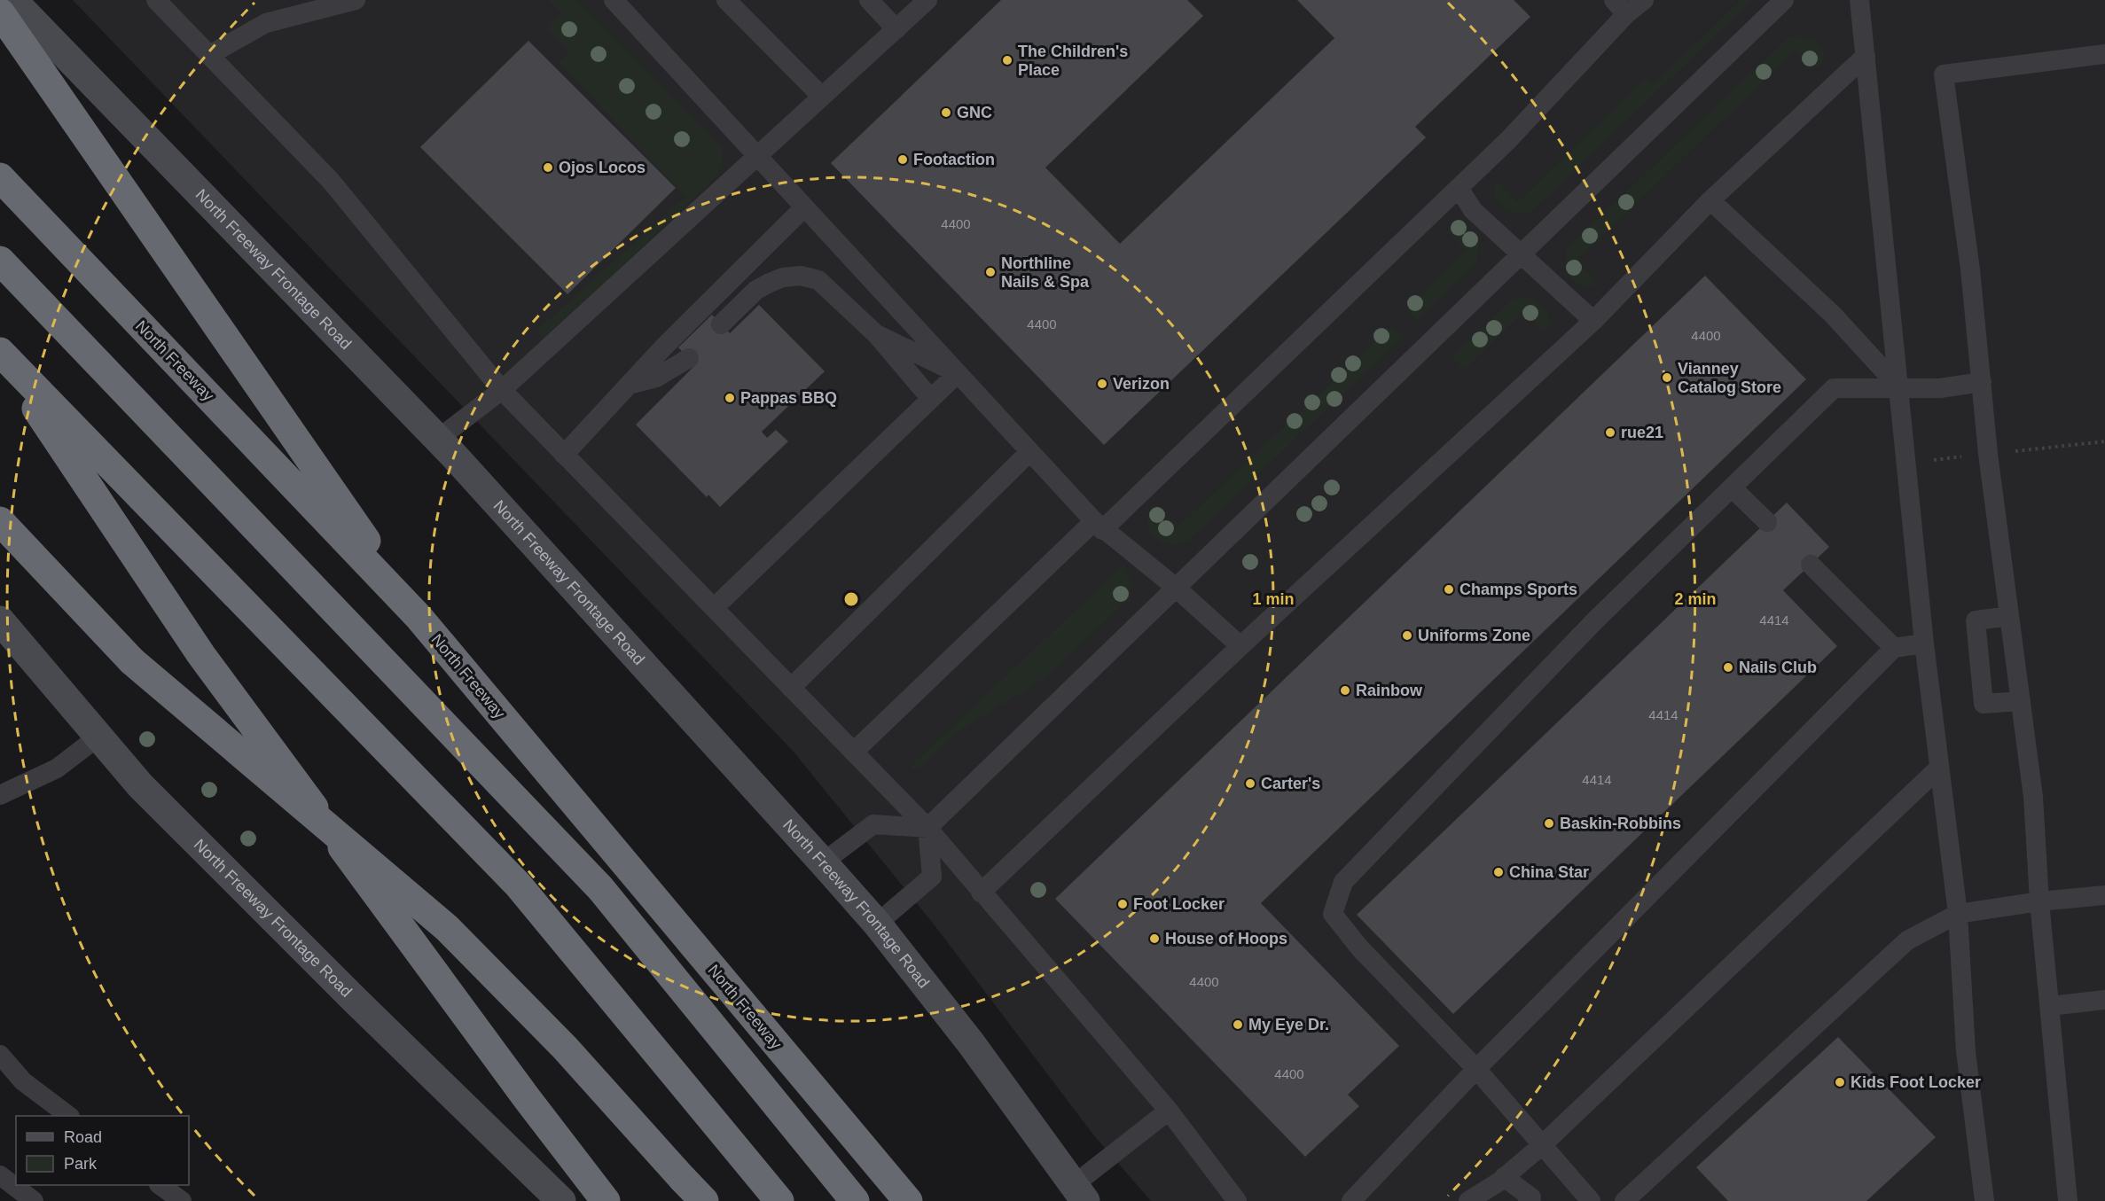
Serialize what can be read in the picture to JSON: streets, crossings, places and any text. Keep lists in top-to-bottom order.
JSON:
{
  "streets": {
    "highway": ["North Freeway"],
    "main road": ["North Freeway Frontage Road"]
  },
  "places": [
    "The Children's Place",
    "GNC",
    "Footaction",
    "Ojos Locos",
    "Northline Nails & Spa",
    "Vianney Catalog Store",
    "Verizon",
    "Pappas BBQ",
    "rue21",
    "Champs Sports",
    "Uniforms Zone",
    "Nails Club",
    "Rainbow",
    "Carter's",
    "Baskin-Robbins",
    "China Star",
    "Foot Locker",
    "House of Hoops",
    "My Eye Dr.",
    "Kids Foot Locker"
  ],
  "house_numbers": [
    "4400",
    "4400",
    "4400",
    "4414",
    "4414",
    "4414",
    "4400",
    "4400"
  ],
  "legend": ["Road", "Park"],
  "rings": ["1 min", "2 min"]
}
